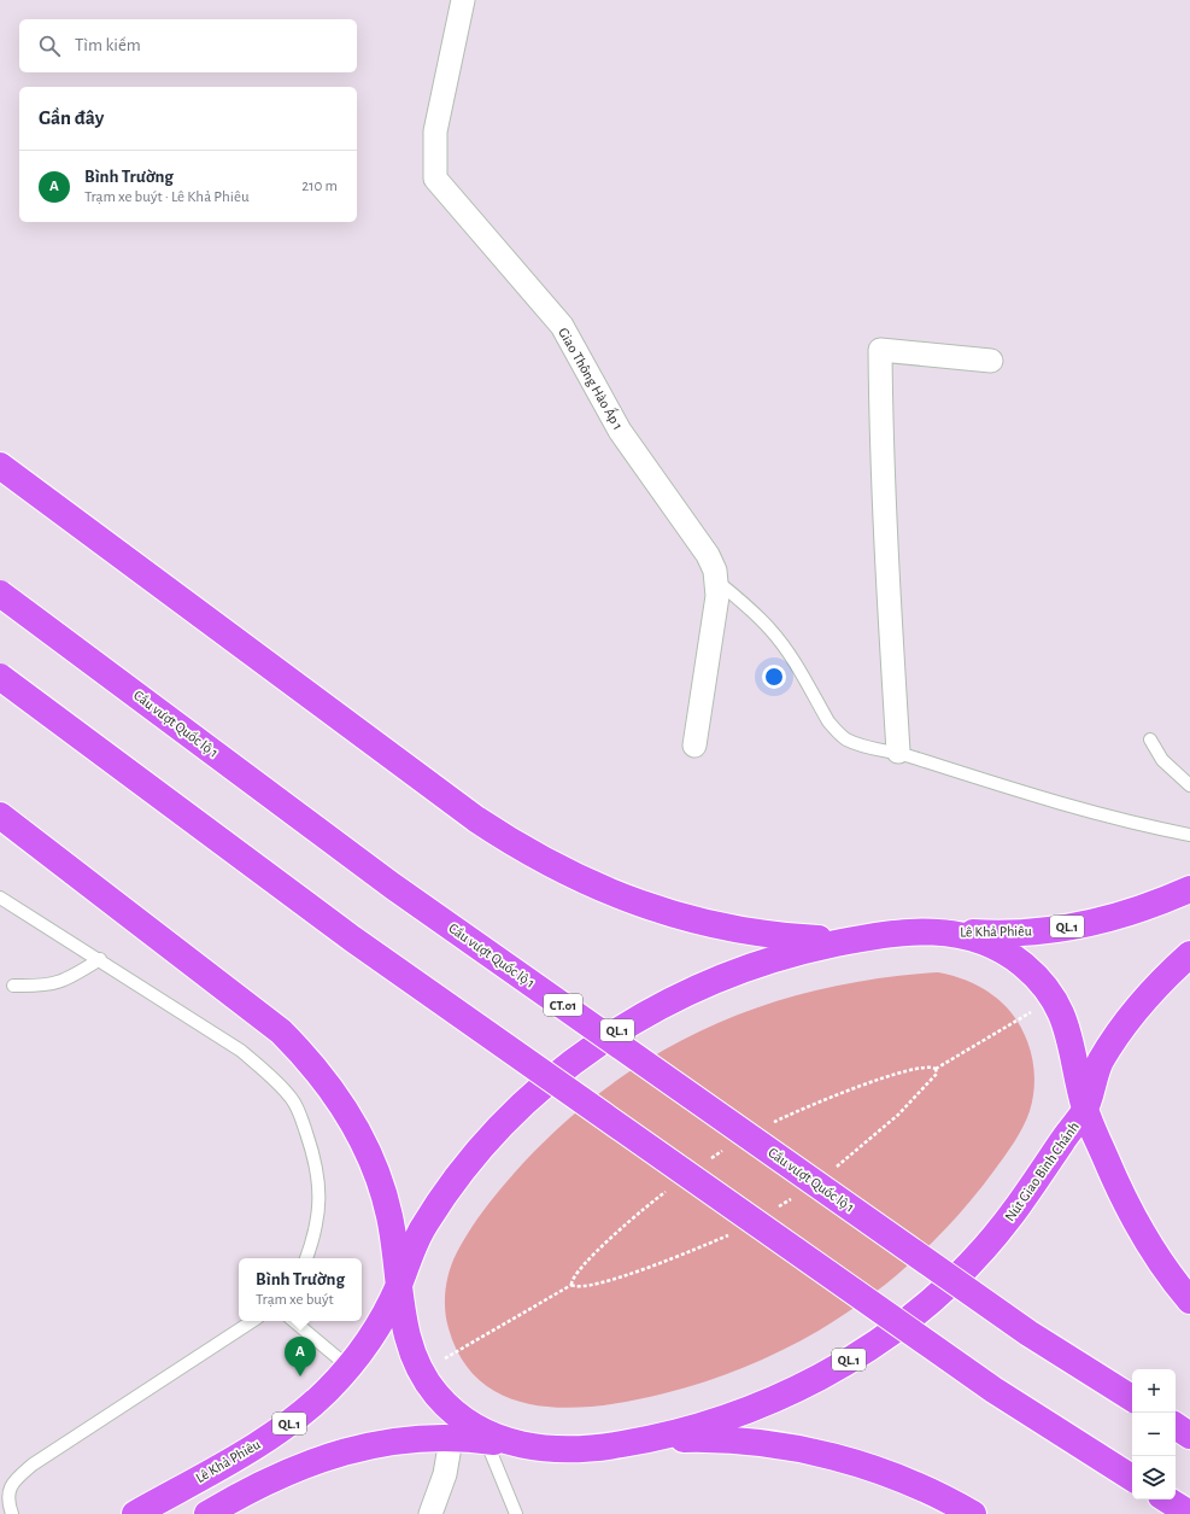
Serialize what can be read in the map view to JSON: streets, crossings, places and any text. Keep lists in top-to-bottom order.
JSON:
{
  "streets": {
    "highway": [
      "Cầu vượt Quốc lộ 1",
      "QL.1",
      "Lê Khả Phiêu",
      "CT.01",
      "Nút Giao Bình Chánh"
    ],
    "street": ["Giao Thông Hào Ấp 1"]
  },
  "crossings": [
    ["QL.1", "Nút Giao Bình Chánh"],
    ["Lê Khả Phiêu", "Nút Giao Bình Chánh"]
  ],
  "page": {
    "search": "Tìm kiếm",
    "heading": "Gần đây",
    "list": [
      {
        "mark": "A",
        "name": "Bình Trường",
        "note": "Trạm xe buýt · Lê Khả Phiêu",
        "value": "210 m"
      }
    ],
    "popup": ["Bình Trường", "Trạm xe buýt"],
    "pins": "A",
    "map_buttons": ["+", "−"]
  }
}
